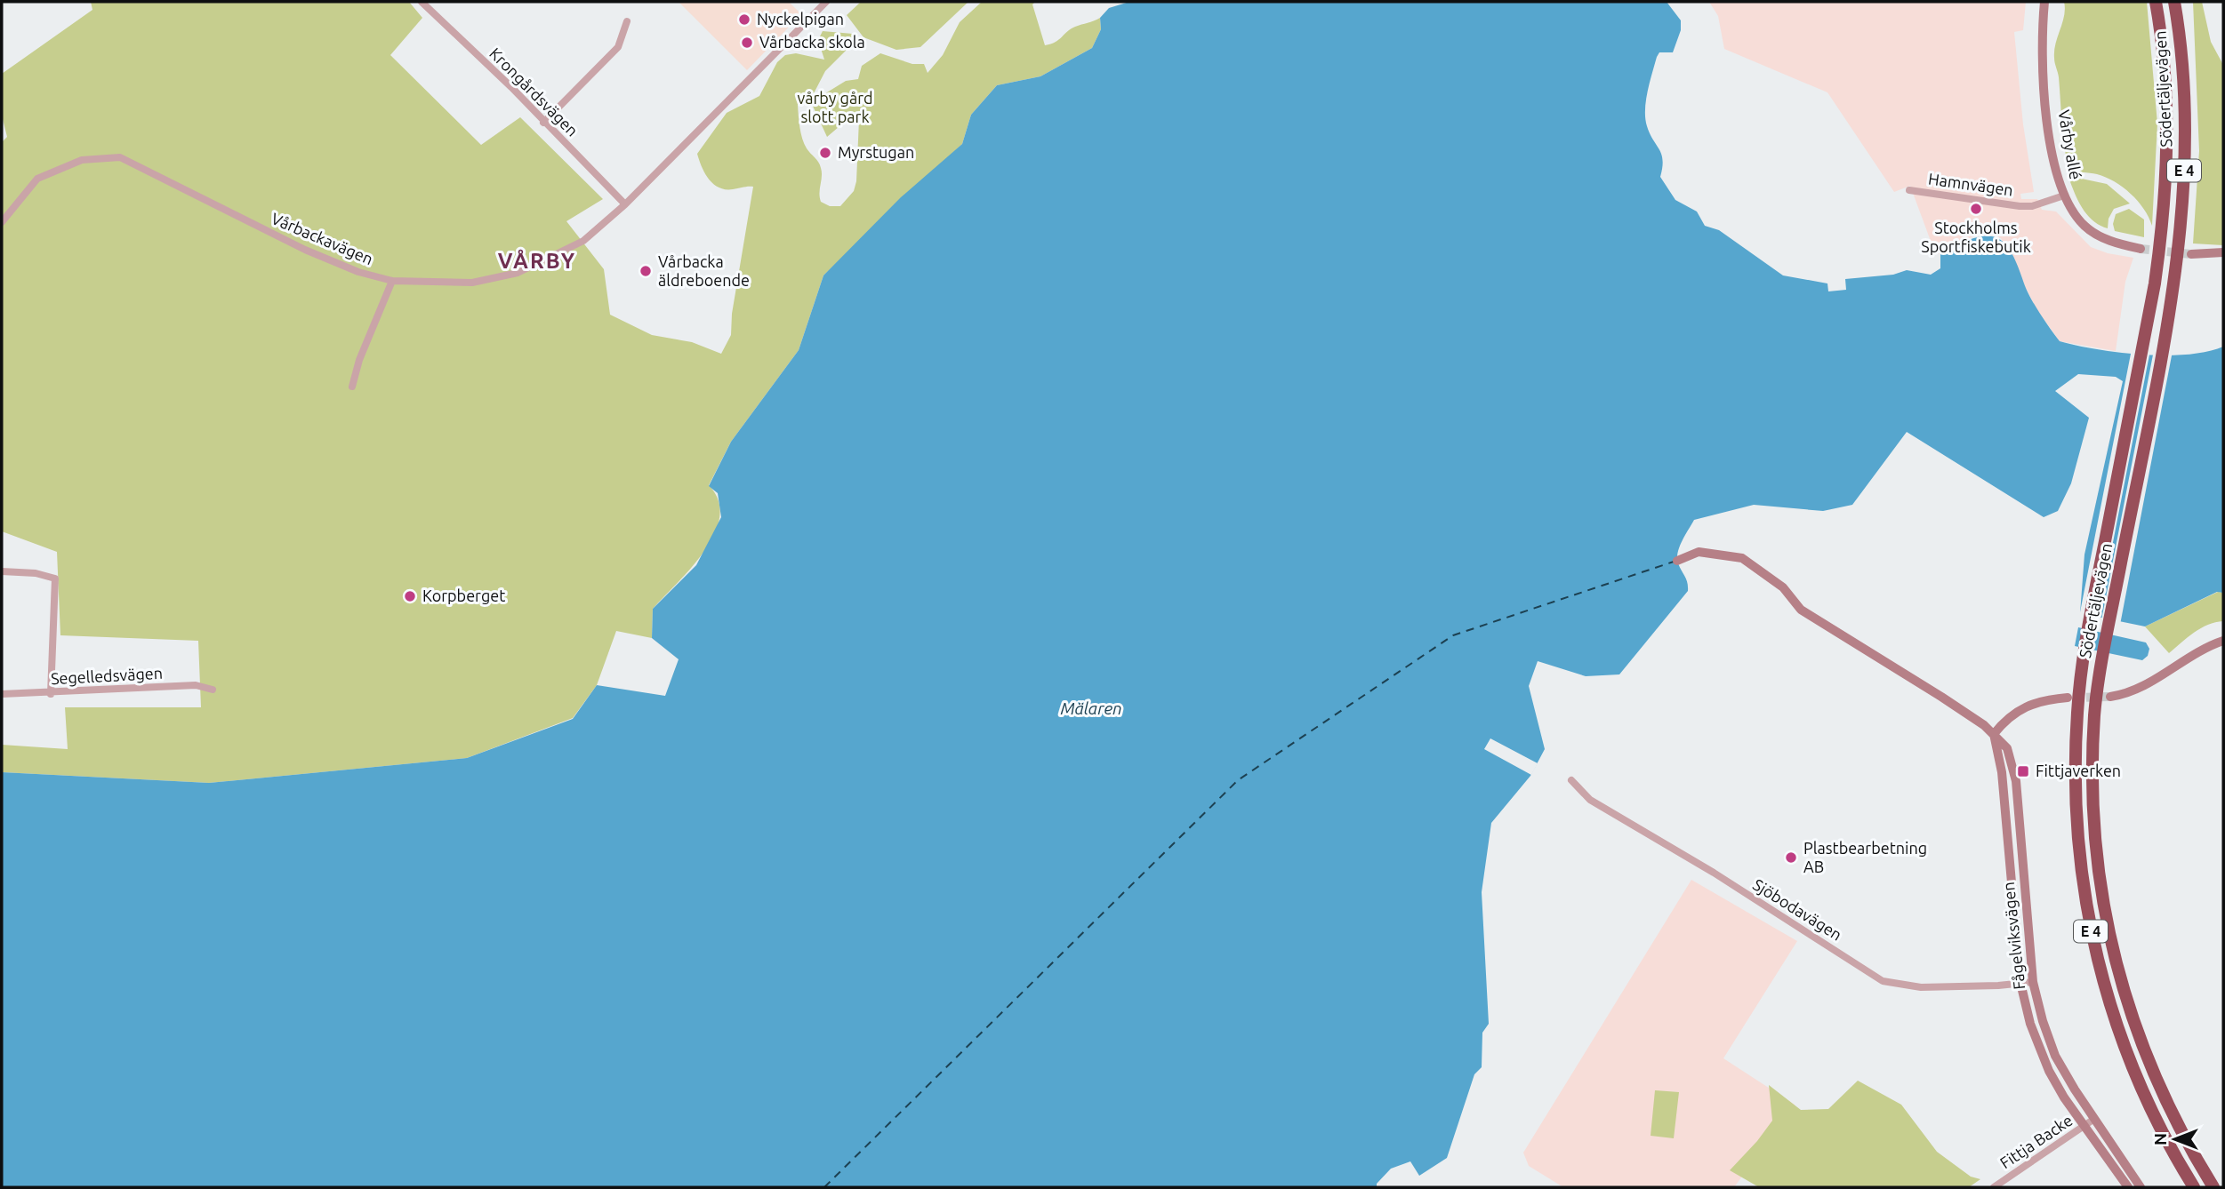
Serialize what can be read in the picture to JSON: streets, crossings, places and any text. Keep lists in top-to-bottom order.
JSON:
{
  "streets": {
    "highway": ["Södertäljevägen", "E 4"],
    "main road": ["Vårby allé", "Fågelviksvägen"],
    "street": [
      "Krongårdsvägen",
      "Hamnvägen",
      "Vårbackavägen",
      "Segelledsvägen",
      "Sjöbodavägen",
      "Fittja Backe"
    ]
  },
  "crossings": [
    ["Krongårdsvägen", "Vårbackavägen"],
    ["Vårby allé", "Hamnvägen"],
    ["Sjöbodavägen", "Fågelviksvägen"],
    ["Fågelviksvägen", "Fittja Backe"]
  ],
  "districts": ["VÅRBY"],
  "water": ["Mälaren"],
  "parks": ["vårby gård slott park"],
  "places": {
    "other": [
      "Nyckelpigan",
      "Vårbacka skola",
      "Myrstugan",
      "Stockholms Sportfiskebutik",
      "Vårbacka äldreboende",
      "Korpberget",
      "Plastbearbetning AB"
    ],
    "transit": ["Fittjaverken"]
  },
  "north": "left"
}
